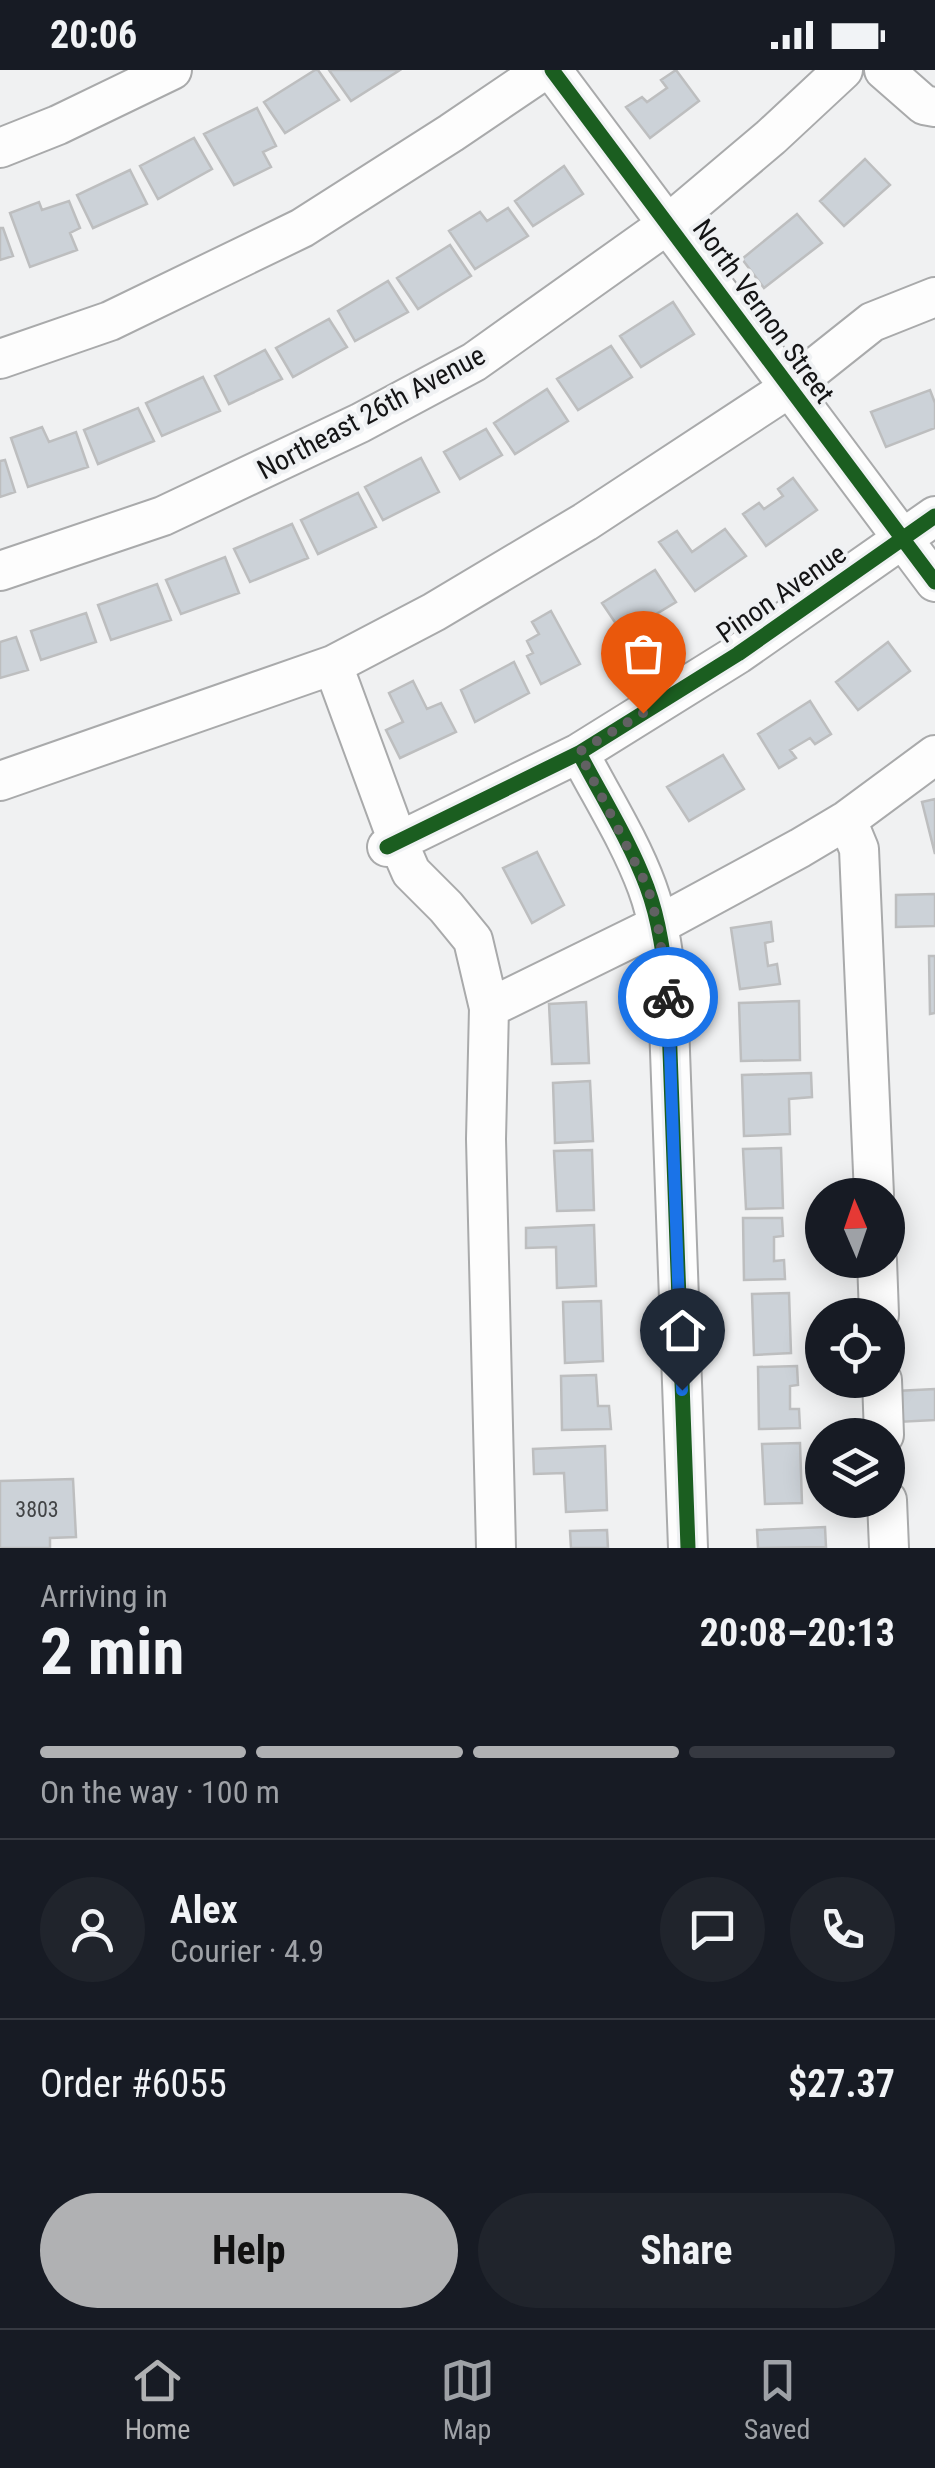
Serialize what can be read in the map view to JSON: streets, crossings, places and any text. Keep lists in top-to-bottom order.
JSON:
{
  "streets": {
    "street": ["North Vernon Street", "Northeast 26th Avenue", "Pinon Avenue"]
  },
  "crossings": [
    ["North Vernon Street", "Northeast 26th Avenue"],
    ["North Vernon Street", "Pinon Avenue"]
  ],
  "house_numbers": ["3803"],
  "north": "top",
  "page": {
    "status": "20:06",
    "heading": ["2 min", "Arriving in", "20:08–20:13"],
    "panel": [
      "Alex",
      "Courier · 4.9",
      "Order #6055",
      "$27.37"
    ],
    "bar": "On the way · 100 m",
    "buttons": ["Help", "Share"],
    "tabs": ["Home", "Map", "Saved"]
  }
}
